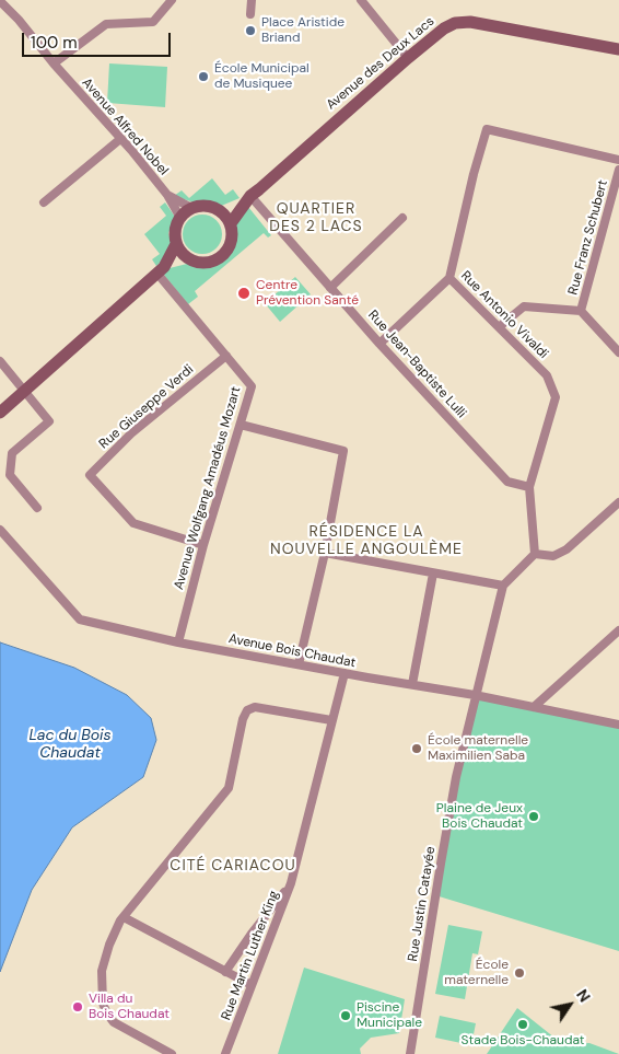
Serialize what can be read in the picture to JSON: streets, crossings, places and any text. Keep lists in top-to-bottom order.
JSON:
{
  "streets": {
    "street": [
      "Avenue des Deux Lacs",
      "Avenue Alfred Nobel",
      "Rue Franz Schubert",
      "Rue Antonio Vivaldi",
      "Rue Jean-Baptiste Lulli",
      "Rue Giuseppe Verdi",
      "Avenue Wolfgang Amadéus Mozart",
      "Avenue Bois Chaudat",
      "Rue Justin Catayée",
      "Rue Martin Luther King"
    ]
  },
  "crossings": [
    ["Avenue des Deux Lacs", "Avenue Alfred Nobel"],
    ["Avenue des Deux Lacs", "Rue Jean-Baptiste Lulli"],
    ["Rue Antonio Vivaldi", "Rue Jean-Baptiste Lulli"],
    ["Rue Giuseppe Verdi", "Avenue Wolfgang Amadéus Mozart"],
    ["Avenue Wolfgang Amadéus Mozart", "Avenue Bois Chaudat"],
    ["Avenue Bois Chaudat", "Rue Justin Catayée"],
    ["Avenue Bois Chaudat", "Rue Martin Luther King"]
  ],
  "districts": ["QUARTIER DES 2 LACS", "RÉSIDENCE LA NOUVELLE ANGOULÈME", "CITÉ CARIACOU"],
  "water": ["Lac du Bois Chaudat"],
  "places": [
    "Place Aristide Briand",
    "École Municipal de Musiquee",
    "Centre Prévention Santé",
    "École maternelle Maximilien Saba",
    "Plaine de Jeux Bois Chaudat",
    "École maternelle",
    "Villa du Bois Chaudat",
    "Piscine Municipale",
    "Stade Bois-Chaudat"
  ],
  "scale_bar": "100 m",
  "north": "top right"
}
